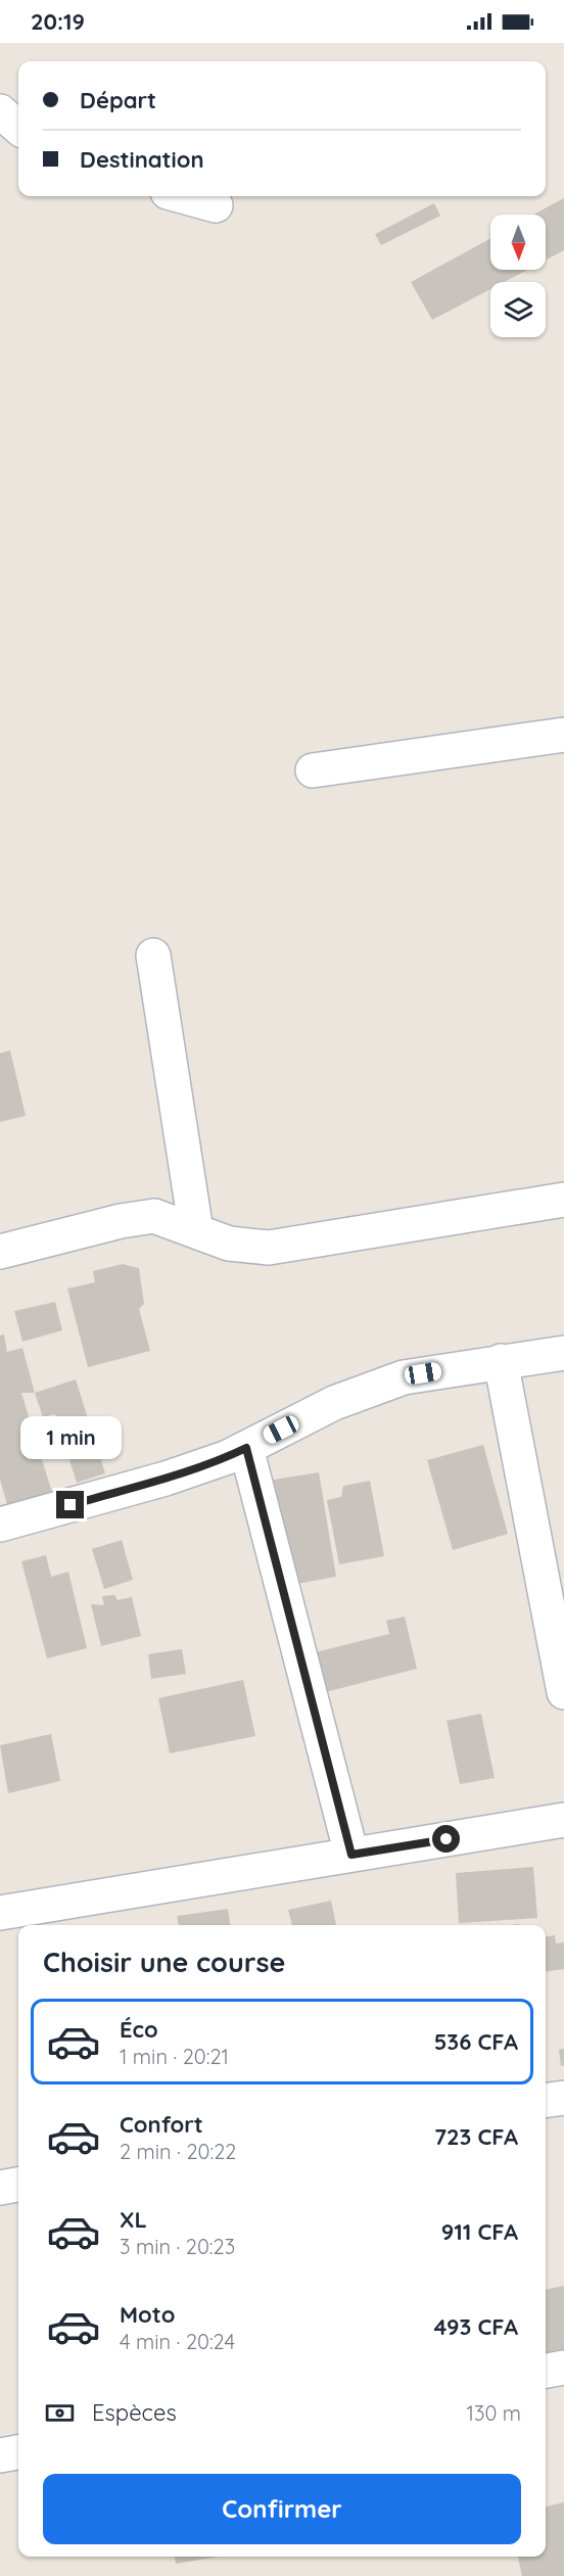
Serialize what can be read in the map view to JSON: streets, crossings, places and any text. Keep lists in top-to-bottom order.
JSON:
{
  "north": "bottom",
  "page": {
    "status": "20:19",
    "banner": ["Départ", "Destination"],
    "bubble": "1 min",
    "heading": "Choisir une course",
    "list": [
      {
        "name": "Éco",
        "note": "1 min · 20:21",
        "value": "536 CFA"
      },
      {
        "name": "Confort",
        "note": "2 min · 20:22",
        "value": "723 CFA"
      },
      {
        "name": "XL",
        "note": "3 min · 20:23",
        "value": "911 CFA"
      },
      {
        "name": "Moto",
        "note": "4 min · 20:24",
        "value": "493 CFA"
      }
    ],
    "pay": ["Espèces", "130 m"],
    "buttons": "Confirmer"
  }
}
